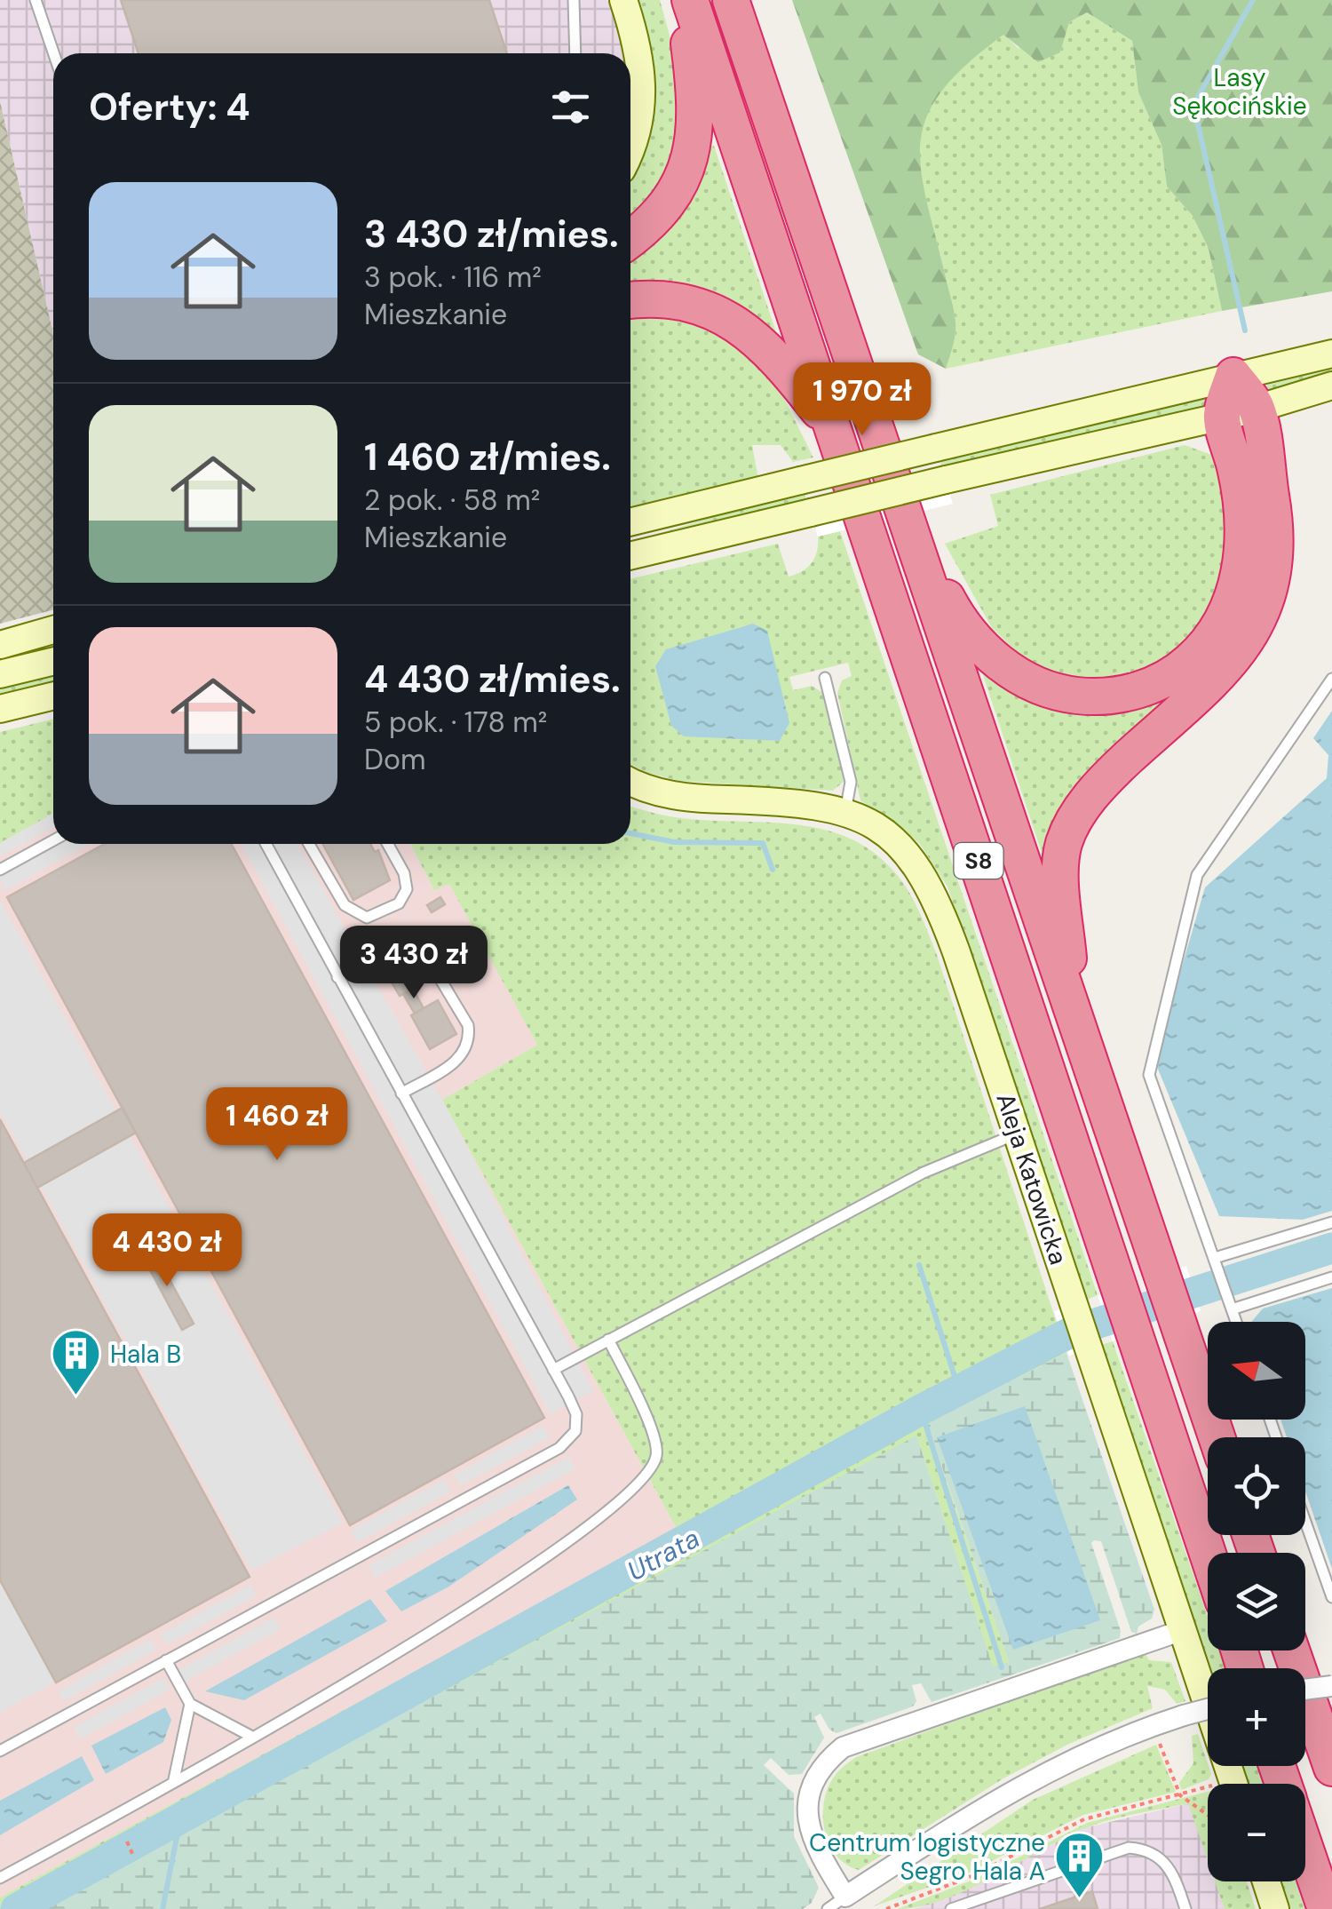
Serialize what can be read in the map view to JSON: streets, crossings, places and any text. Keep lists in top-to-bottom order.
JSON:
{
  "streets": {
    "highway": ["S8"],
    "street": ["Aleja Katowicka"]
  },
  "water": ["Utrata"],
  "parks": ["Lasy Sękocińskie"],
  "places": {
    "building": ["Hala B", "Centrum logistyczne Segro Hala A"]
  },
  "north": "left",
  "page": {
    "heading": "Oferty: 4",
    "list": [
      {
        "name": "3 430 zł/mies.",
        "note": "3 pok. · 116 m² · Mieszkanie"
      },
      {
        "name": "1 460 zł/mies.",
        "note": "2 pok. · 58 m² · Mieszkanie"
      },
      {
        "name": "4 430 zł/mies.",
        "note": "5 pok. · 178 m² · Dom"
      }
    ],
    "price": [
      "1 970 zł",
      "3 430 zł",
      "1 460 zł",
      "4 430 zł"
    ],
    "map_buttons": ["+", "−"]
  }
}
